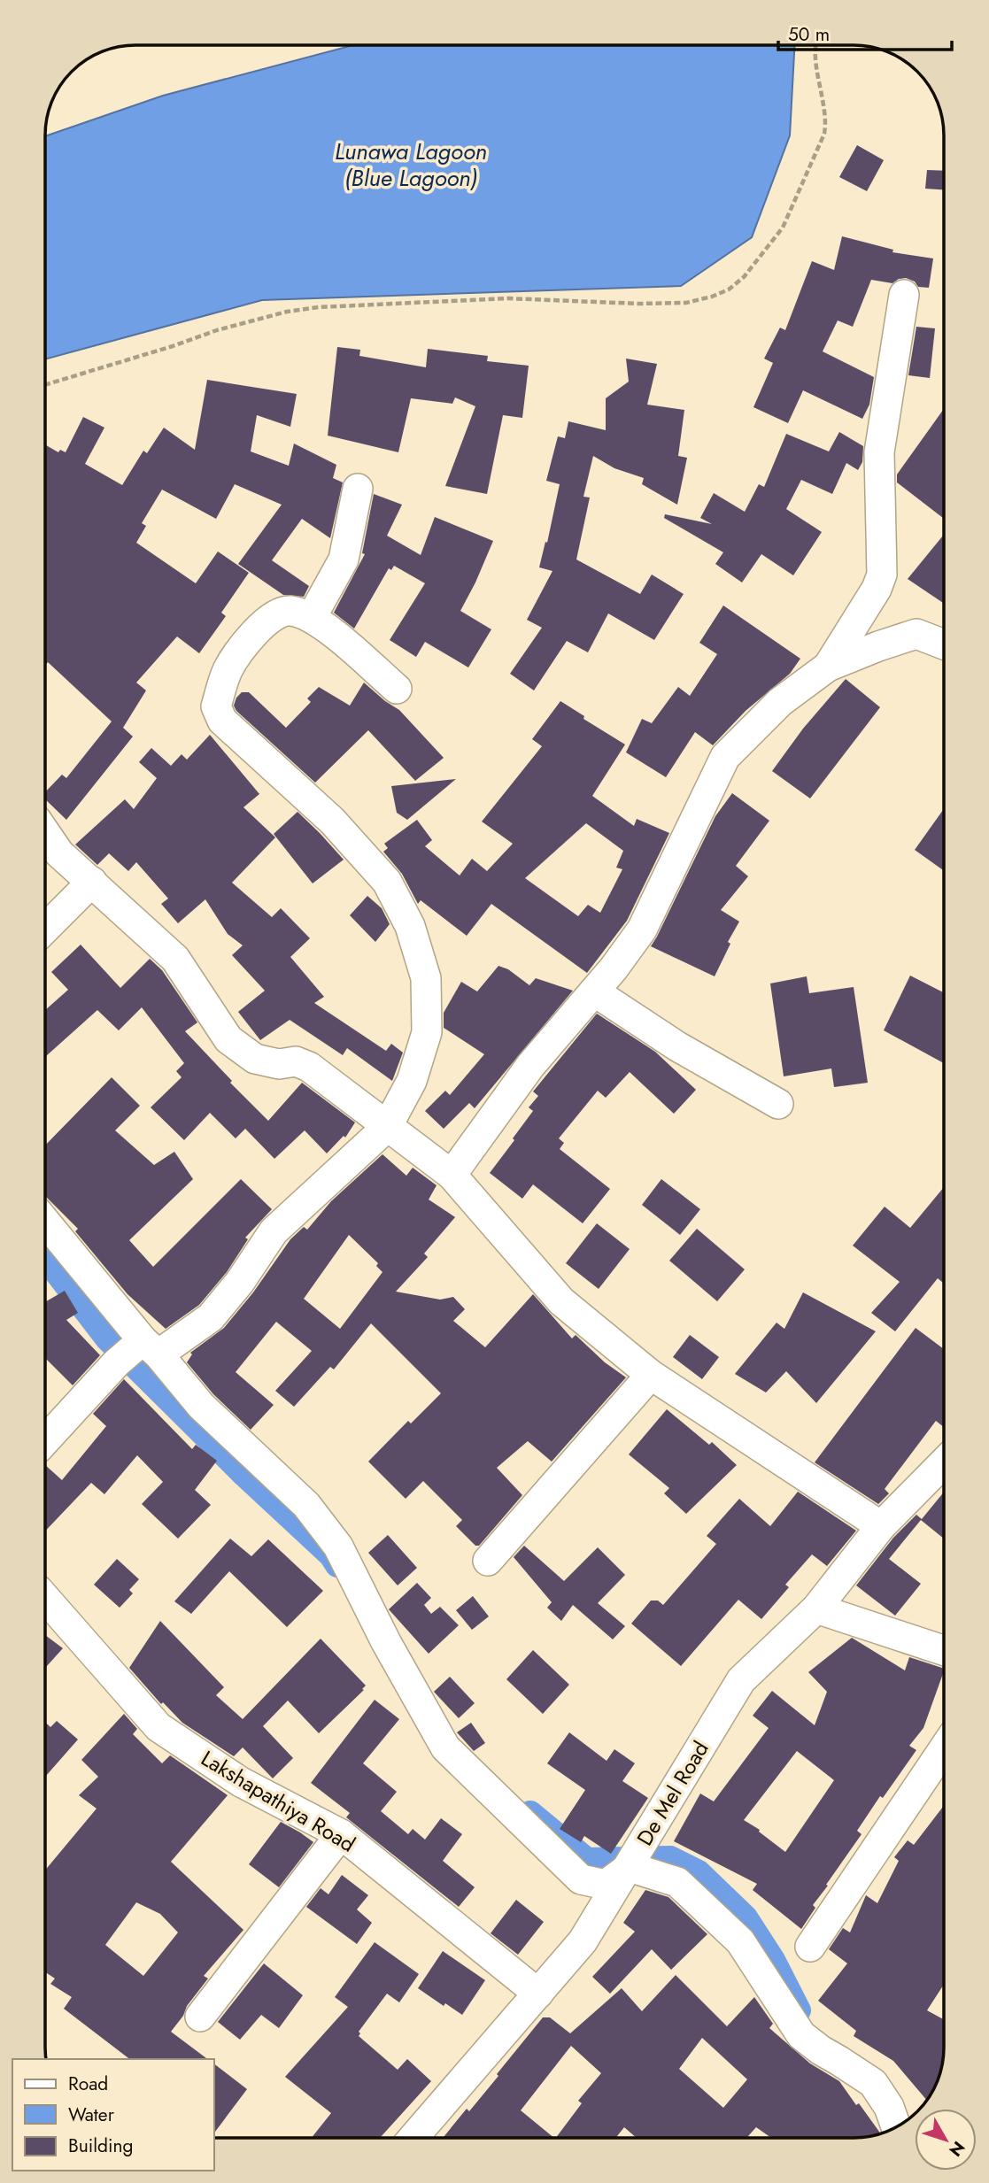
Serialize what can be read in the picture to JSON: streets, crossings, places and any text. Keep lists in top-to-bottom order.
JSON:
{
  "streets": {
    "street": ["De Mel Road", "Lakshapathiya Road"]
  },
  "crossings": [
    ["De Mel Road", "Lakshapathiya Road"]
  ],
  "water": ["Lunawa Lagoon (Blue Lagoon)"],
  "legend": ["Road", "Water", "Building"],
  "scale_bar": "50 m",
  "north": "bottom right"
}
